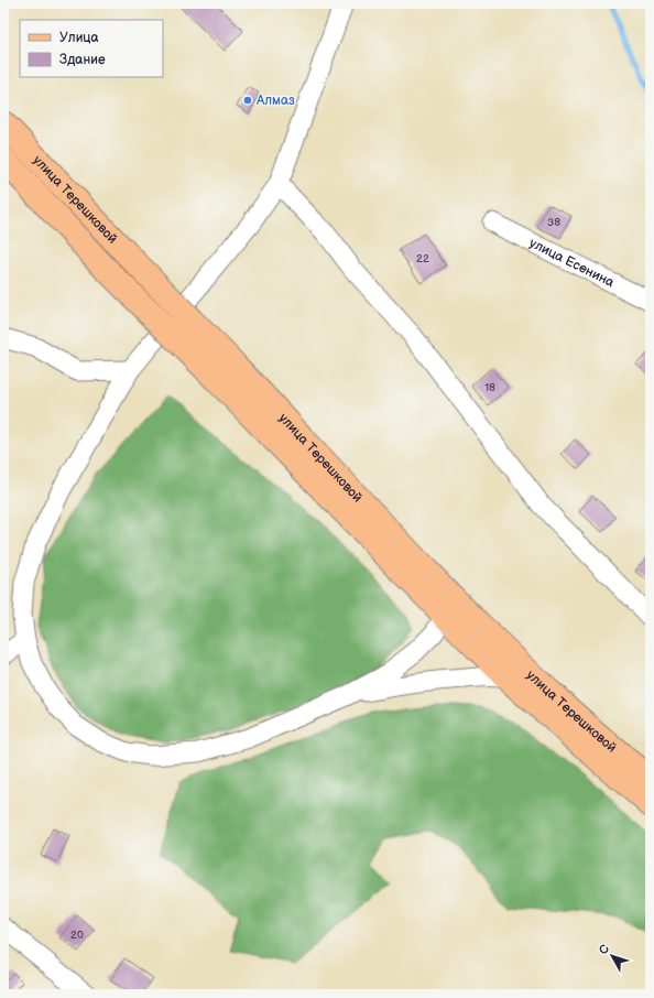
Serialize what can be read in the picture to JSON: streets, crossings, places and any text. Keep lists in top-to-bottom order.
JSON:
{
  "streets": {
    "main road": ["улица Терешковой"],
    "street": ["улица Есенина"]
  },
  "places": ["Алмаз"],
  "house_numbers": [
    "38",
    "22",
    "18",
    "20"
  ],
  "legend": ["Улица", "Здание"],
  "north": "top left"
}
